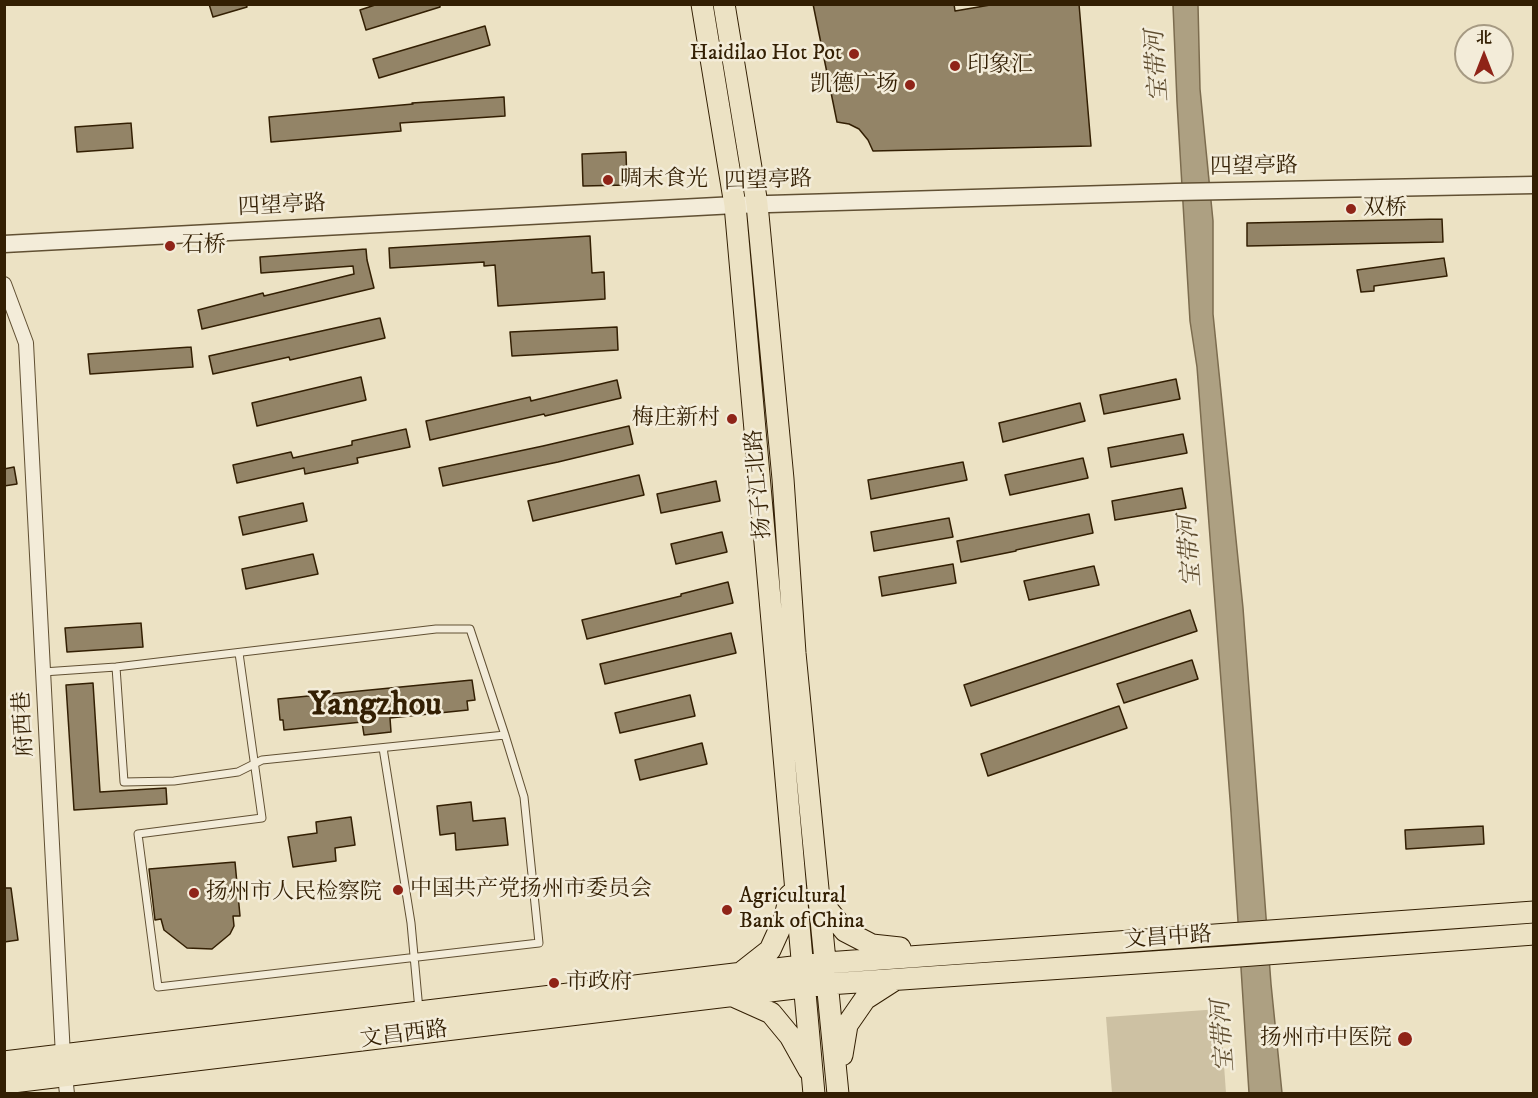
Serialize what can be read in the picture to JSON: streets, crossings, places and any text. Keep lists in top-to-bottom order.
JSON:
{
  "streets": {
    "main road": ["扬子江北路", "文昌中路", "文昌西路"],
    "street": ["四望亭路", "府西巷"]
  },
  "crossings": [
    ["四望亭路", "扬子江北路"],
    ["扬子江北路", "文昌中路"],
    ["扬子江北路", "文昌西路"],
    ["府西巷", "文昌西路"],
    ["文昌中路", "文昌西路"]
  ],
  "districts": ["Yangzhou"],
  "water": ["宝带河"],
  "places": [
    "Haidilao Hot Pot",
    "印象汇",
    "凯德广场",
    "啁末食光",
    "双桥",
    "石桥",
    "梅庄新村",
    "中国共产党扬州市委员会",
    "扬州市人民检察院",
    "Agricultural Bank of China",
    "市政府",
    "扬州市中医院"
  ],
  "north": "top"
}
